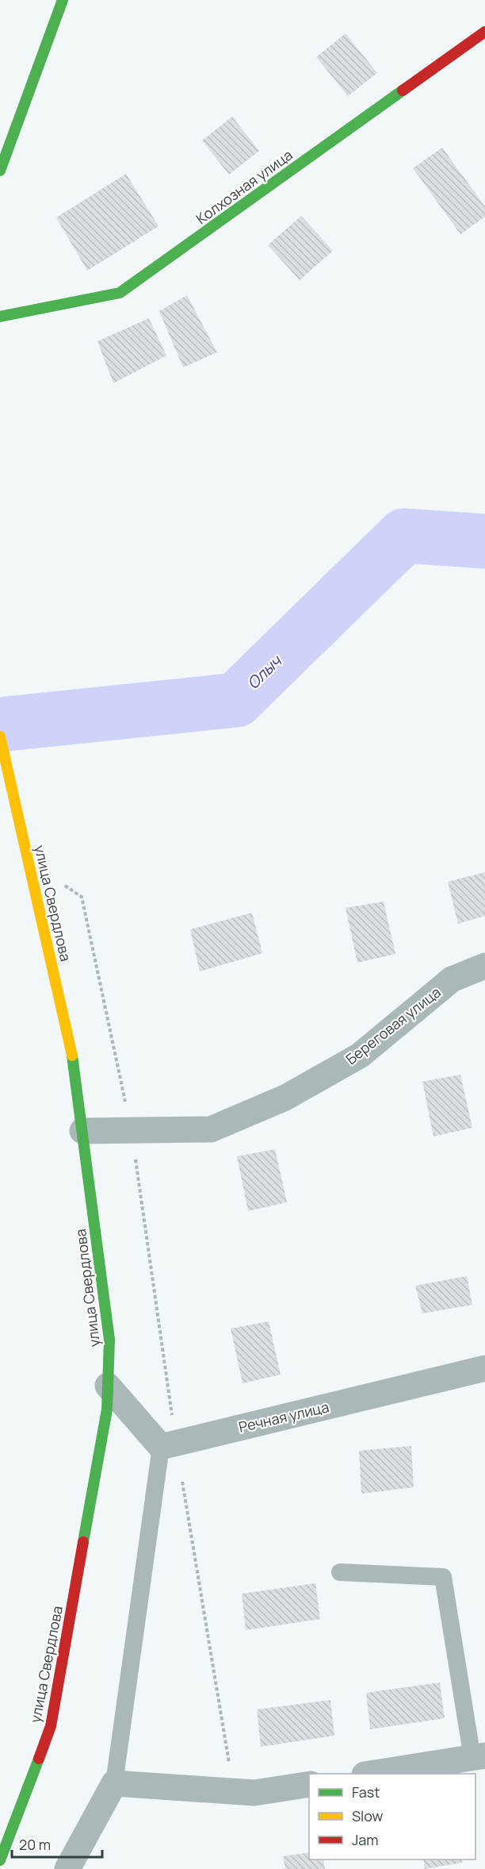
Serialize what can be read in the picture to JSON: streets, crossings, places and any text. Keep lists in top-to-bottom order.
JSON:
{
  "streets": {
    "main road": ["Колхозная улица", "улица Свердлова"],
    "street": ["Береговая улица", "Речная улица"]
  },
  "crossings": [
    ["улица Свердлова", "Береговая улица"]
  ],
  "water": ["Олыч"],
  "legend": ["Fast", "Slow", "Jam"],
  "scale_bar": "20 m"
}
